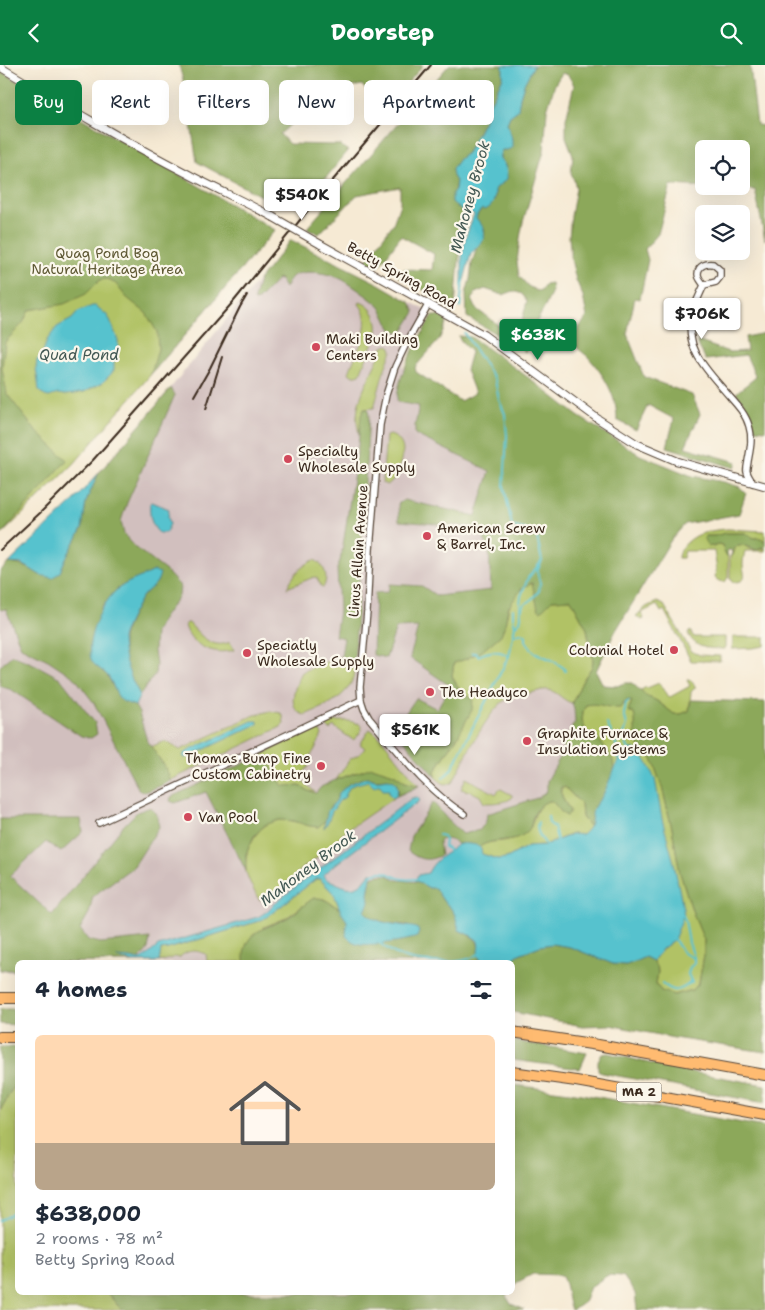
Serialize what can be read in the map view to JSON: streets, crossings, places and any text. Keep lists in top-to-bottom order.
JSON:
{
  "streets": {
    "highway": ["MA 2"],
    "street": ["Betty Spring Road", "Linus Allain Avenue"]
  },
  "crossings": [
    ["Betty Spring Road", "Linus Allain Avenue"]
  ],
  "water": ["Mahoney Brook", "Quad Pond"],
  "parks": ["Quag Pond Bog Natural Heritage Area"],
  "places": [
    "Maki Building Centers",
    "Specialty Wholesale Supply",
    "American Screw & Barrel, Inc.",
    "Colonial Hotel",
    "Speciatly Wholesale Supply",
    "The Headyco",
    "Graphite Furnace & Insulation Systems",
    "Thomas Bump Fine Custom Cabinetry",
    "Van Pool"
  ],
  "page": {
    "header": "Doorstep",
    "chip": [
      "Buy",
      "Rent",
      "Filters",
      "New",
      "Apartment"
    ],
    "price": [
      "$540K",
      "$706K",
      "$638K",
      "$561K"
    ],
    "heading": "4 homes",
    "list": [
      {
        "name": "$638,000",
        "note": "2 rooms · 78 m² · Betty Spring Road"
      }
    ]
  }
}
